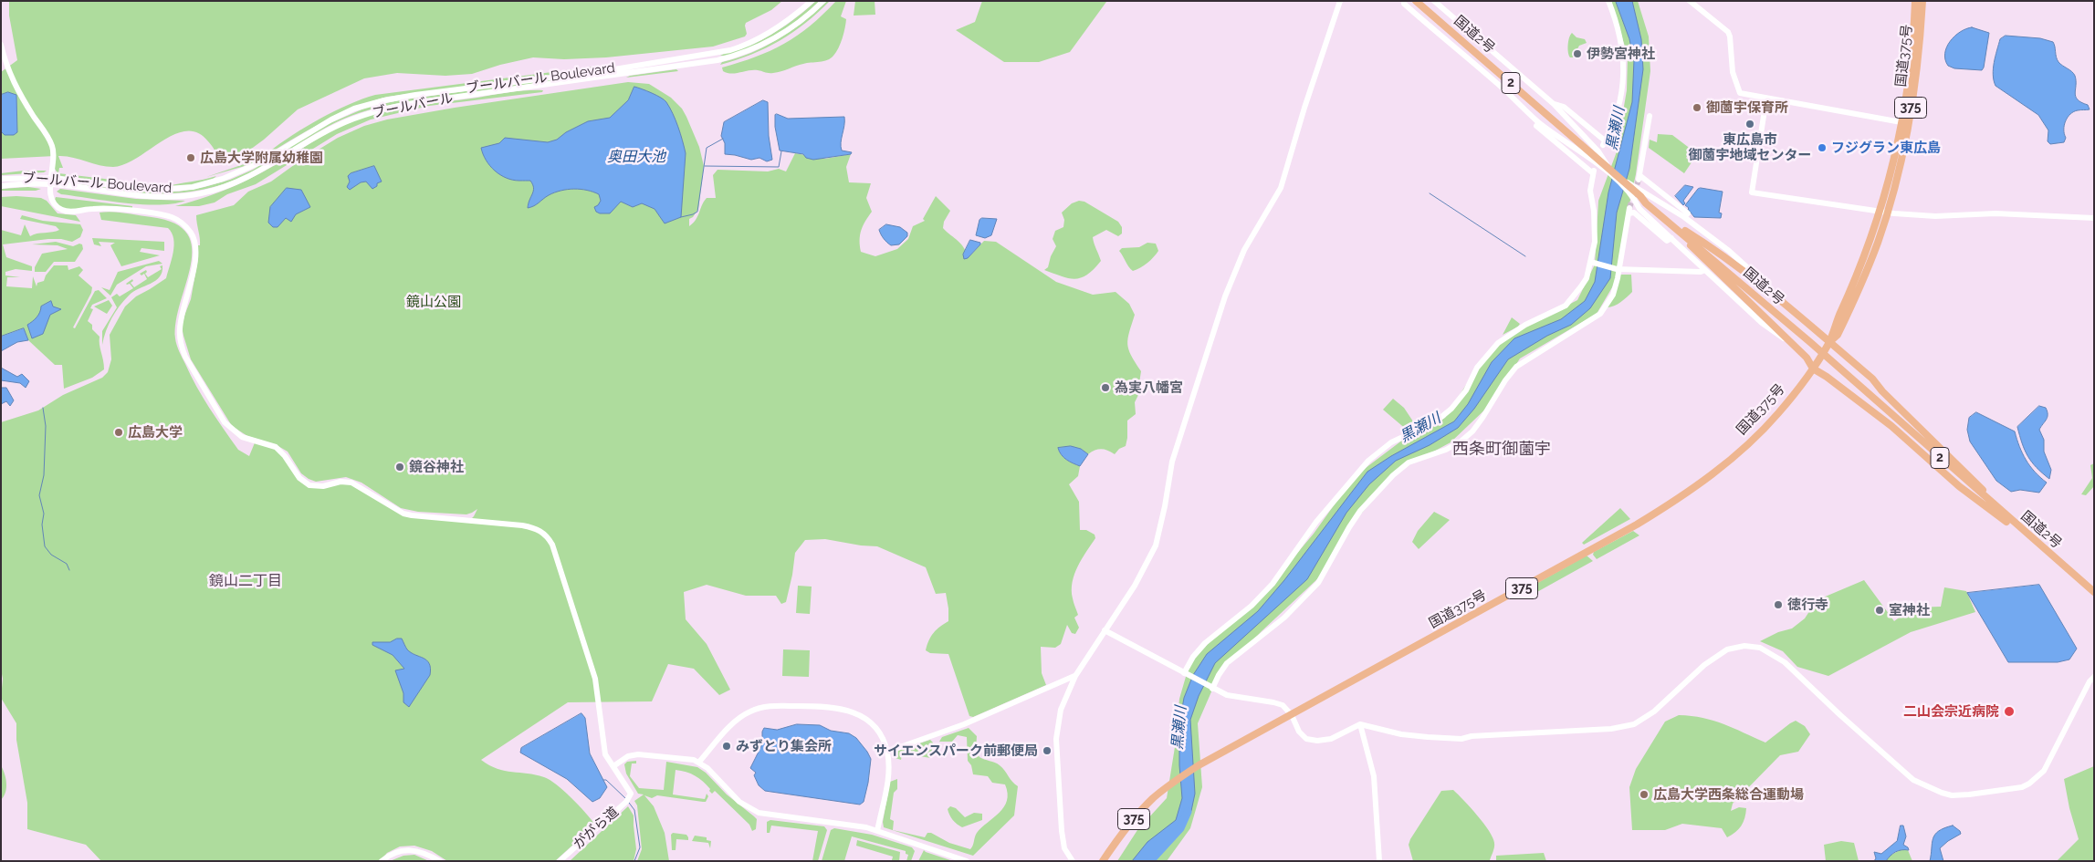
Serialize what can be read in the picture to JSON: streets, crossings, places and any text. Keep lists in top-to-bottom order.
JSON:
{
  "streets": {
    "highway": [
      "国道2号",
      "国道375号",
      "2",
      "375"
    ],
    "street": ["ブールバール Boulevard", "ブールバール", "ががら道"]
  },
  "crossings": [
    ["ブールバール Boulevard", "ブールバール"]
  ],
  "districts": ["西条町御薗宇", "鏡山二丁目"],
  "water": ["黒瀬川", "奥田大池"],
  "parks": ["鏡山公園"],
  "places": [
    "伊勢宮神社",
    "御薗宇保育所",
    "東広島市 御薗宇地域センター",
    "フジグラン東広島",
    "広島大学附属幼稚園",
    "為実八幡宮",
    "広島大学",
    "鏡谷神社",
    "徳行寺",
    "室神社",
    "二山会宗近病院",
    "みずとり集会所",
    "サイエンスパーク前郵便局",
    "広島大学西条総合運動場"
  ]
}
